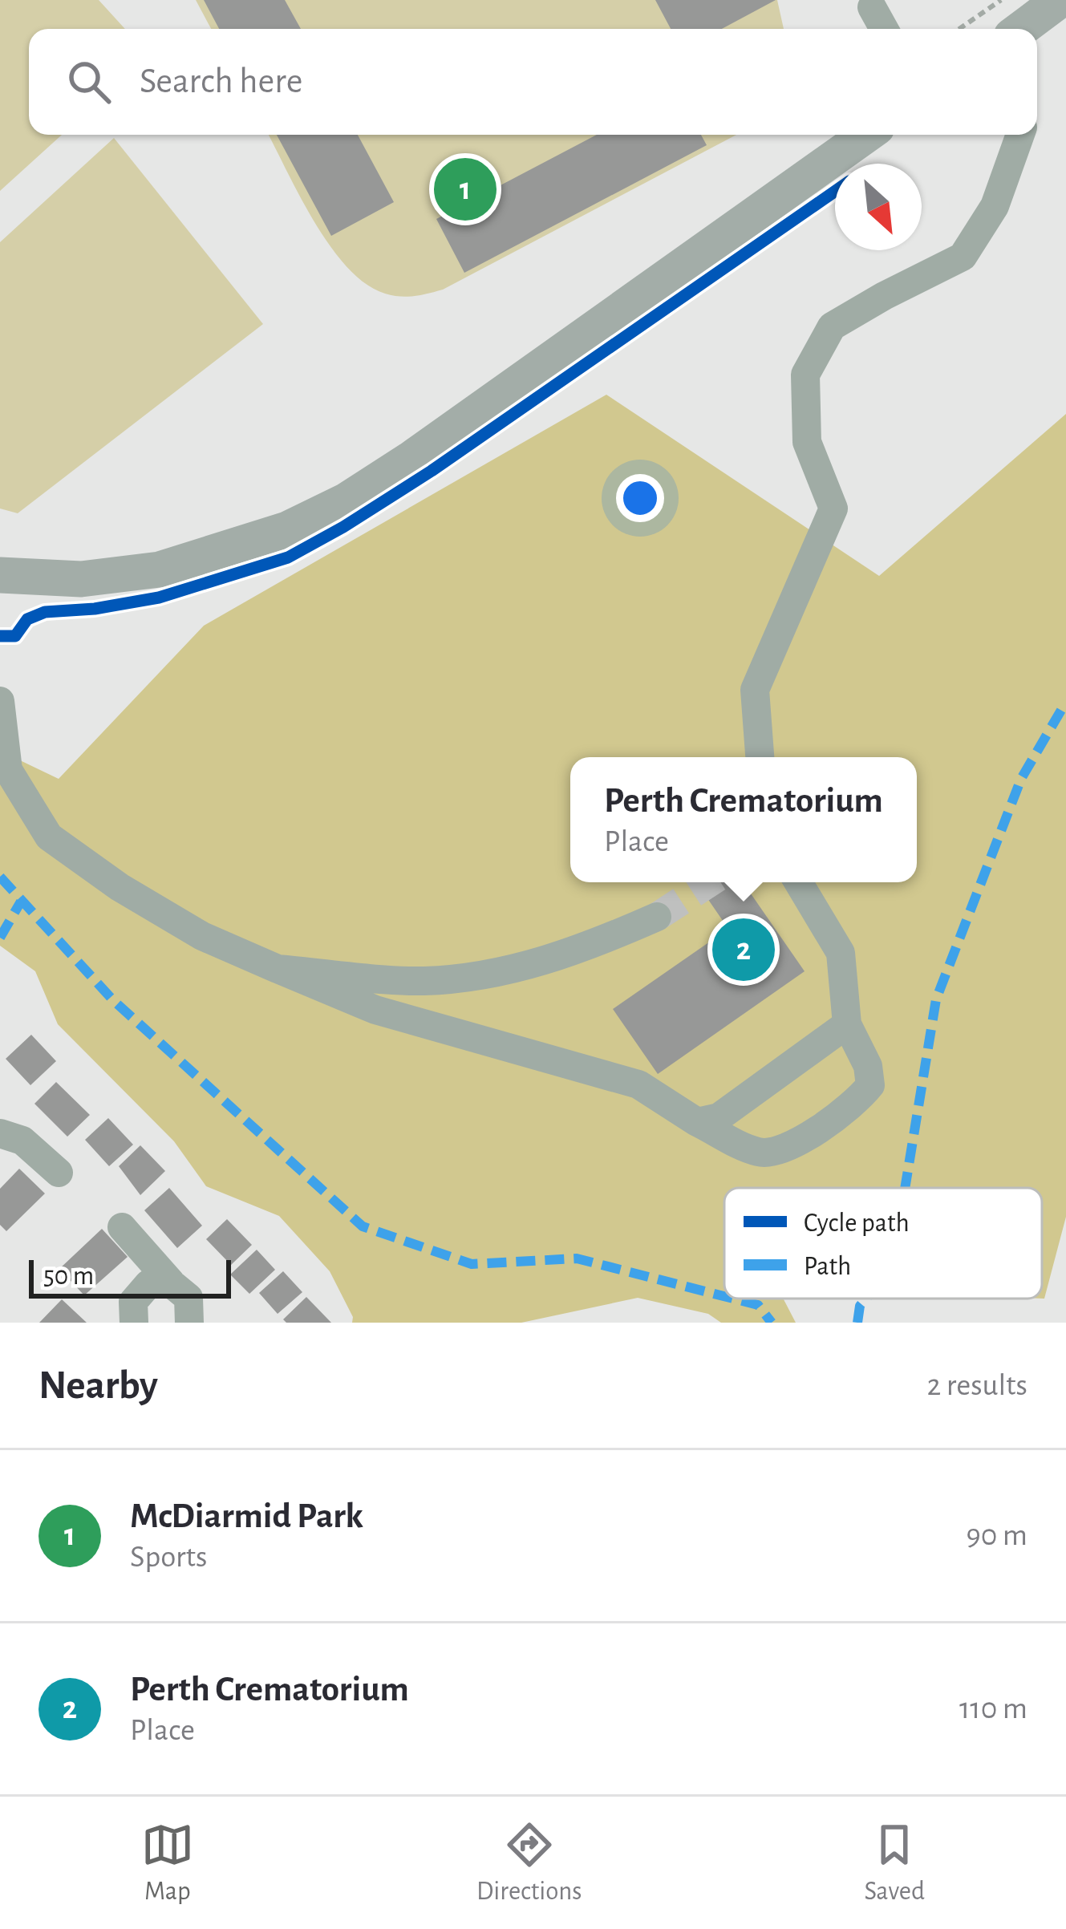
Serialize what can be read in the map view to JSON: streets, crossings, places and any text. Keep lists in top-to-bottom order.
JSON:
{
  "legend": ["Cycle path", "Path"],
  "scale_bar": "50 m",
  "north": "bottom right",
  "page": {
    "search": "Search here",
    "pins": ["1", "2"],
    "popup": ["Perth Crematorium", "Place"],
    "scale": "50 m",
    "heading": ["Nearby", "2 results"],
    "list": [
      {
        "mark": "1",
        "name": "McDiarmid Park",
        "note": "Sports",
        "value": "90 m"
      },
      {
        "mark": "2",
        "name": "Perth Crematorium",
        "note": "Place",
        "value": "110 m"
      }
    ],
    "nav": ["Map", "Directions", "Saved"]
  }
}
